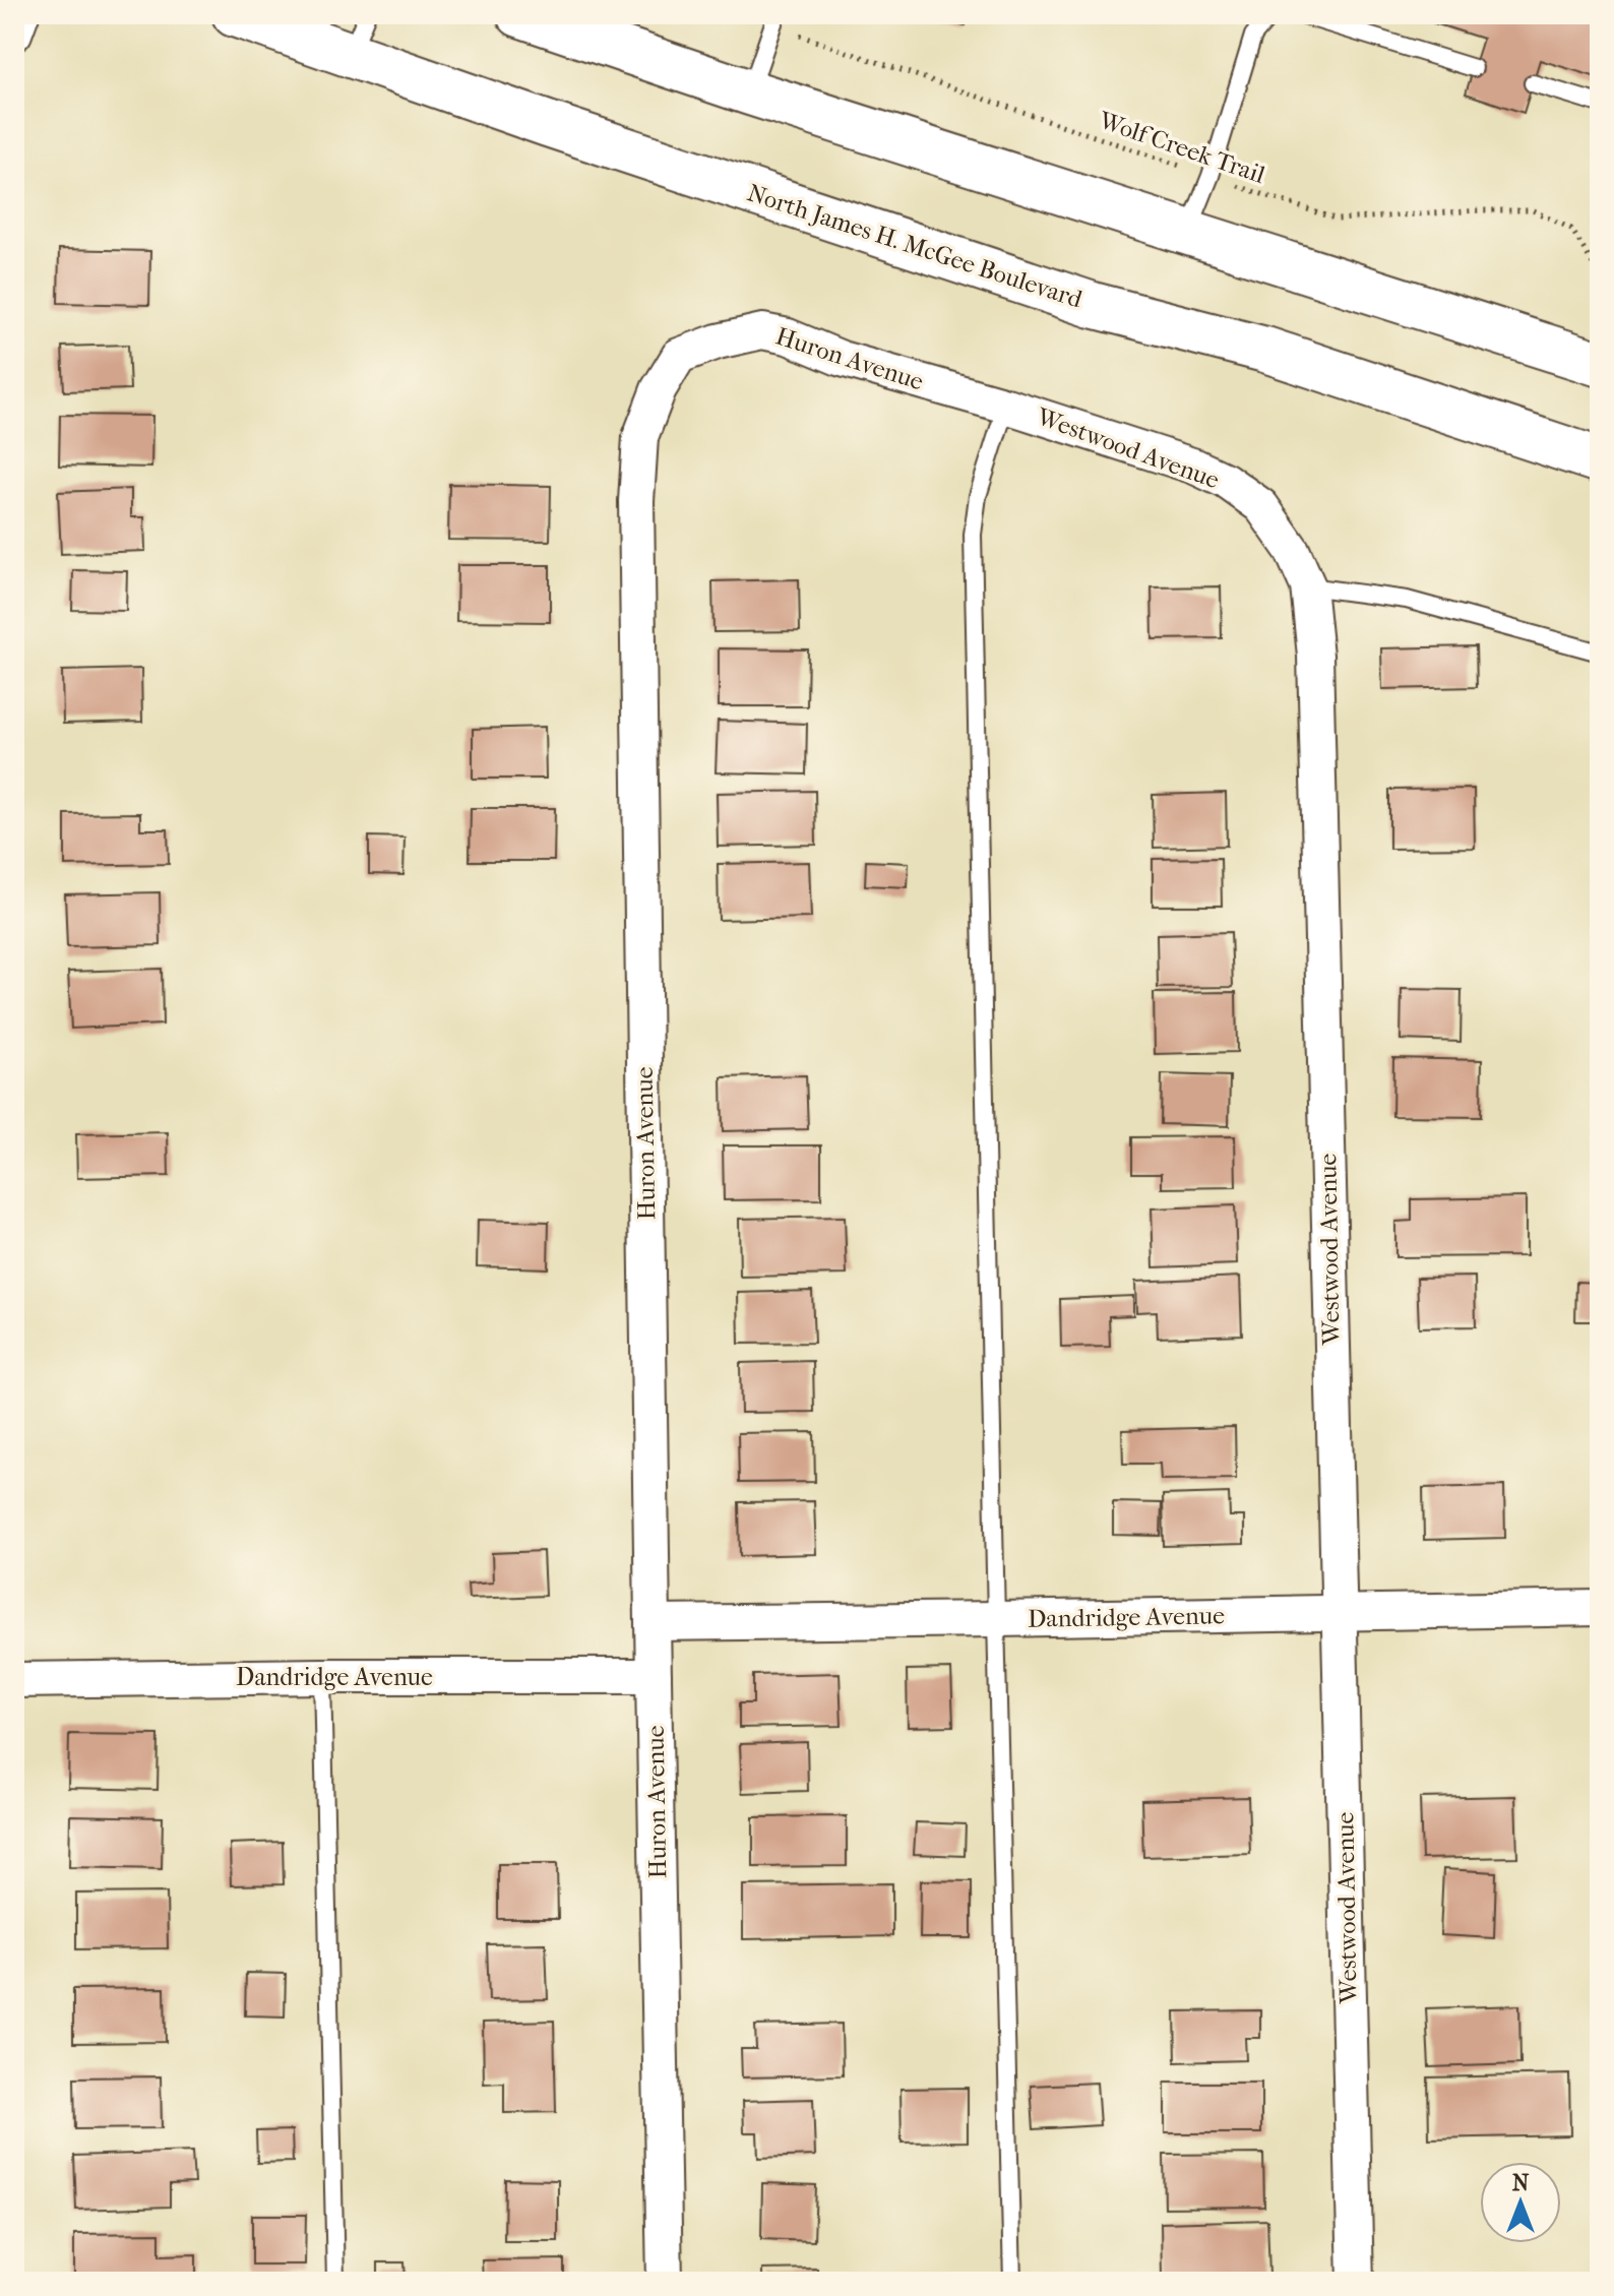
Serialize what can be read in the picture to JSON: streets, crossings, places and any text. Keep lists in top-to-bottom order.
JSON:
{
  "streets": {
    "main road": ["North James H. McGee Boulevard"],
    "street": ["Huron Avenue", "Westwood Avenue", "Dandridge Avenue"],
    "path": ["Wolf Creek Trail"]
  },
  "crossings": [
    ["Huron Avenue", "Westwood Avenue"],
    ["Huron Avenue", "Dandridge Avenue"],
    ["Westwood Avenue", "Dandridge Avenue"]
  ],
  "north": "top"
}
